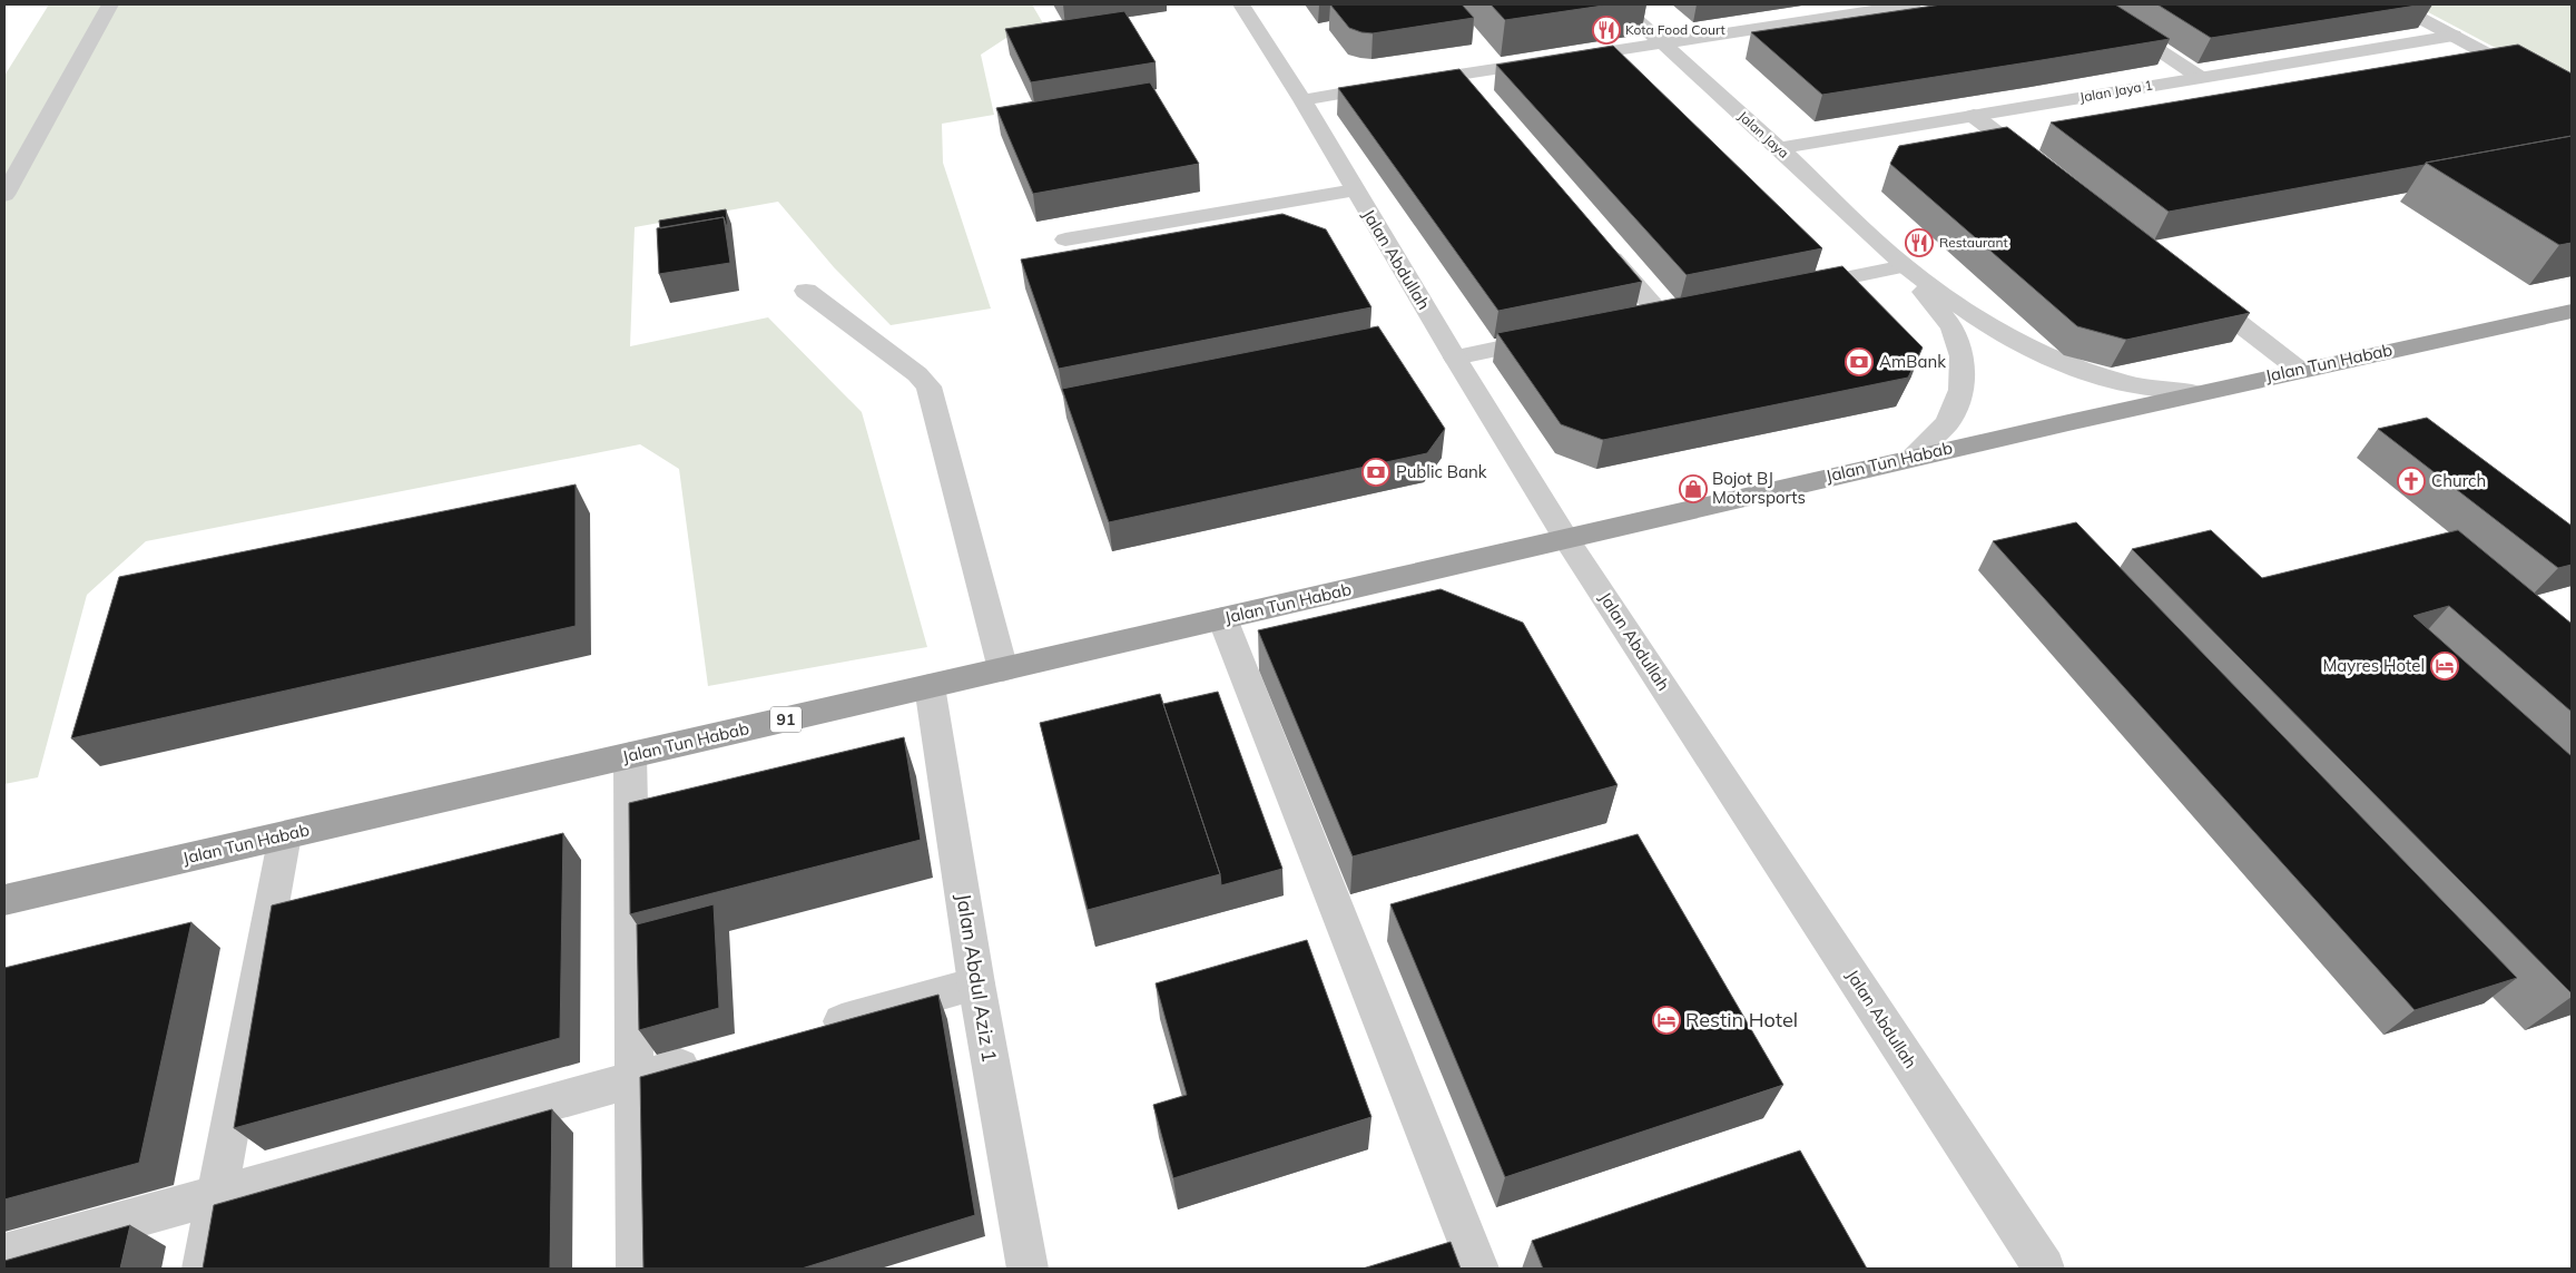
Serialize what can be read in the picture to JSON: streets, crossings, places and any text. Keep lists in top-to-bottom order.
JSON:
{
  "streets": {
    "highway": ["Jalan Tun Habab", "91"],
    "street": [
      "Jalan Jaya 1",
      "Jalan Jaya",
      "Jalan Abdullah",
      "Jalan Abdul Aziz 1"
    ]
  },
  "crossings": [
    ["Jalan Jaya 1", "Jalan Jaya"],
    ["Jalan Jaya", "Jalan Tun Habab"],
    ["Jalan Abdullah", "Jalan Tun Habab"],
    ["Jalan Tun Habab", "Jalan Abdul Aziz 1"]
  ],
  "places": {
    "restaurant": ["Kota Food Court", "Restaurant"],
    "bank": ["AmBank", "Public Bank"],
    "church": ["Church"],
    "shop": ["Bojot BJ Motorsports"],
    "hotel": ["Mayres Hotel", "Restin Hotel"]
  }
}
